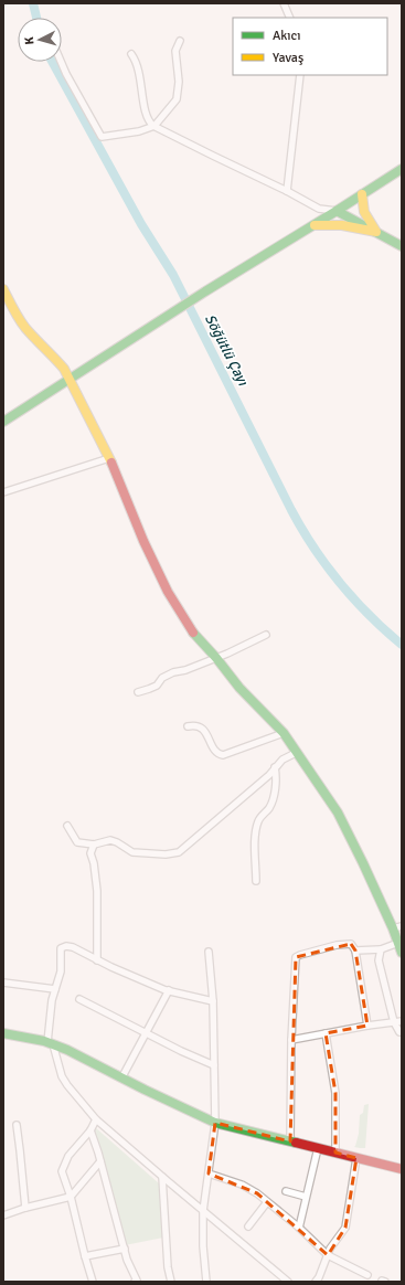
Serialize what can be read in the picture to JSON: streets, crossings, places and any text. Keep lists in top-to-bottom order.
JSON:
{
  "water": ["Söğütlü Çayı"],
  "legend": ["Akıcı", "Yavaş"],
  "north": "left"
}
